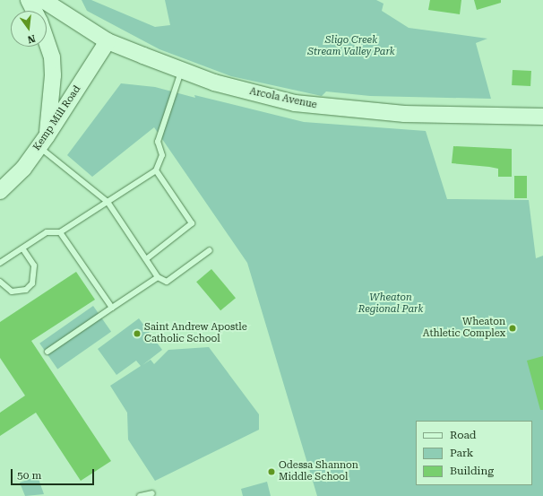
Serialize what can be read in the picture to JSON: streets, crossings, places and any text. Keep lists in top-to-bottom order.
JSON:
{
  "streets": {
    "street": ["Arcola Avenue", "Kemp Mill Road"]
  },
  "crossings": [
    ["Arcola Avenue", "Kemp Mill Road"]
  ],
  "parks": ["Sligo Creek Stream Valley Park", "Wheaton Regional Park"],
  "places": ["Wheaton Athletic Complex", "Saint Andrew Apostle Catholic School", "Odessa Shannon Middle School"],
  "legend": ["Road", "Park", "Building"],
  "scale_bar": "50 m",
  "north": "bottom"
}
